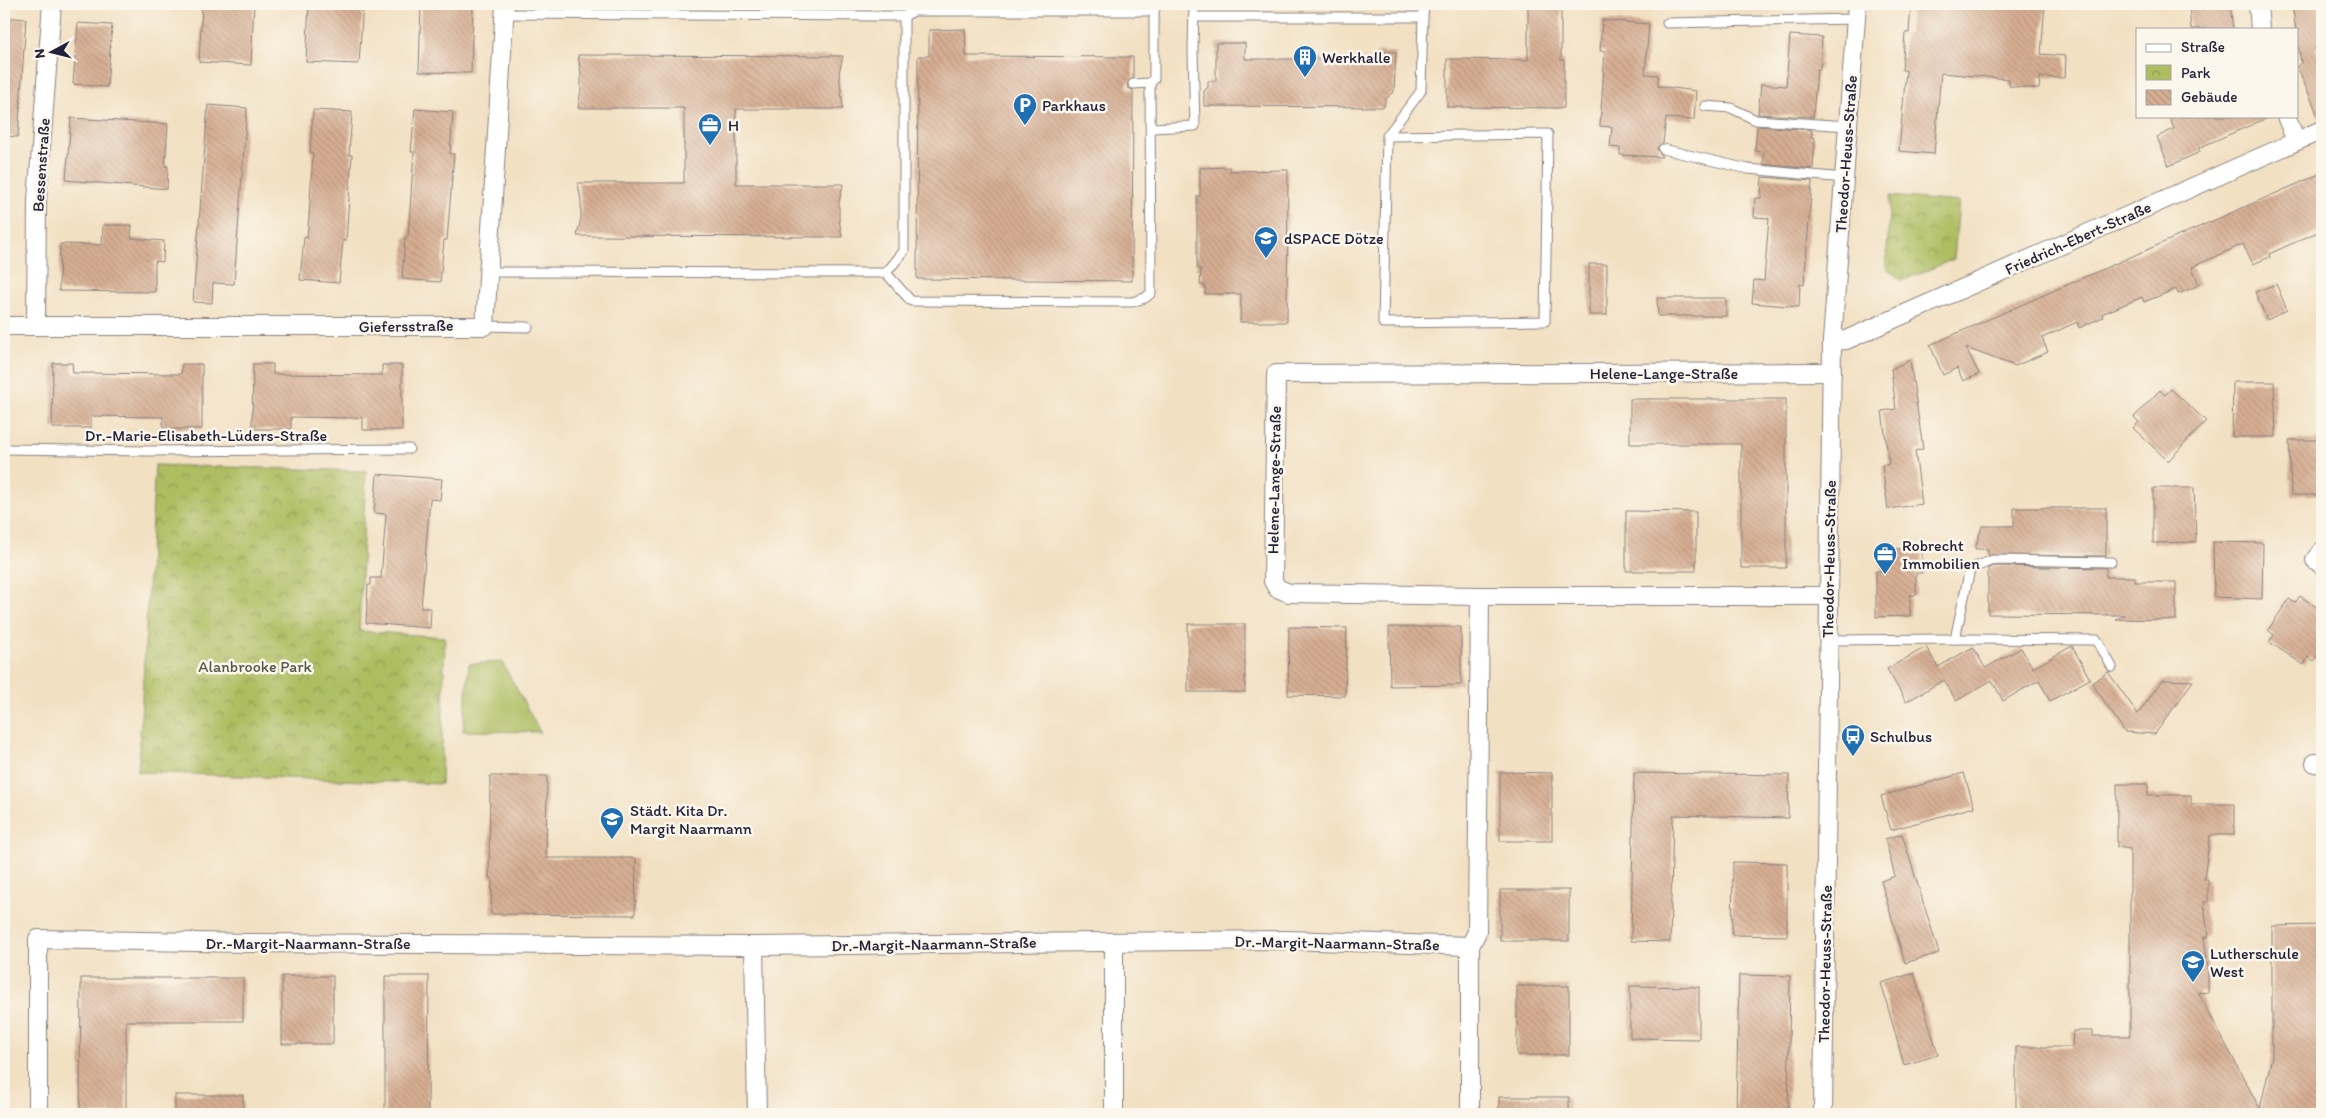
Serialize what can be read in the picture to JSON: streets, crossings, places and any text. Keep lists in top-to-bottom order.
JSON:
{
  "streets": {
    "street": [
      "Theodor-Heuss-Straße",
      "Bessenstraße",
      "Friedrich-Ebert-Straße",
      "Giefersstraße",
      "Helene-Lange-Straße",
      "Dr.-Margit-Naarmann-Straße"
    ],
    "lane": ["Dr.-Marie-Elisabeth-Lüders-Straße"]
  },
  "crossings": [
    ["Theodor-Heuss-Straße", "Friedrich-Ebert-Straße"],
    ["Theodor-Heuss-Straße", "Helene-Lange-Straße"],
    ["Bessenstraße", "Giefersstraße"]
  ],
  "parks": ["Alanbrooke Park"],
  "places": {
    "building": ["Werkhalle"],
    "parking": ["Parkhaus"],
    "office": ["H", "Robrecht Immobilien"],
    "school or university": ["dSPACE Dötze", "Städt. Kita Dr. Margit Naarmann", "Lutherschule West"],
    "bus stop": ["Schulbus"]
  },
  "legend": ["Straße", "Park", "Gebäude"],
  "north": "left"
}
